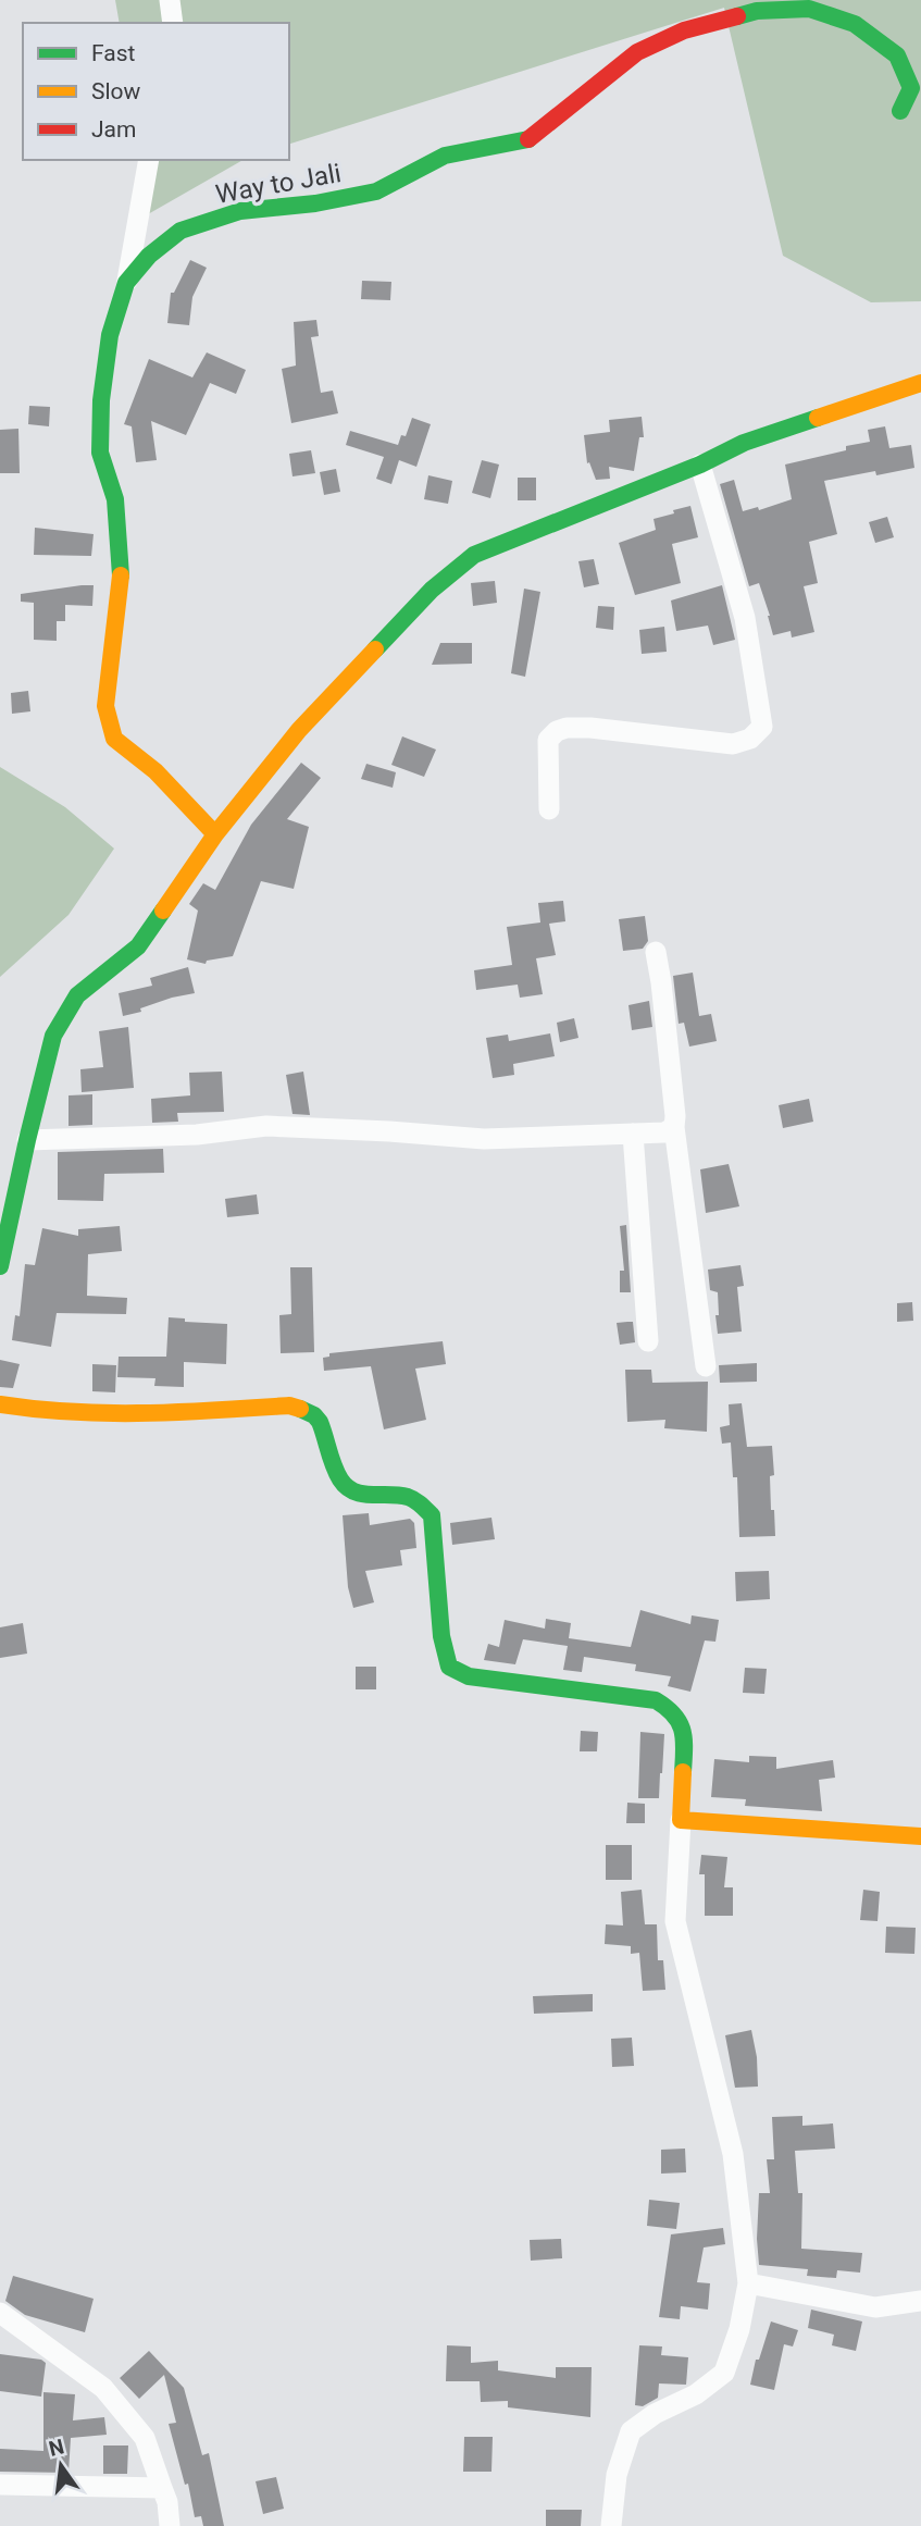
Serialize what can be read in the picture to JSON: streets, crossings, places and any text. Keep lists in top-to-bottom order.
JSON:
{
  "streets": {
    "street": ["Way to Jali"]
  },
  "legend": ["Fast", "Slow", "Jam"],
  "north": "top"
}
